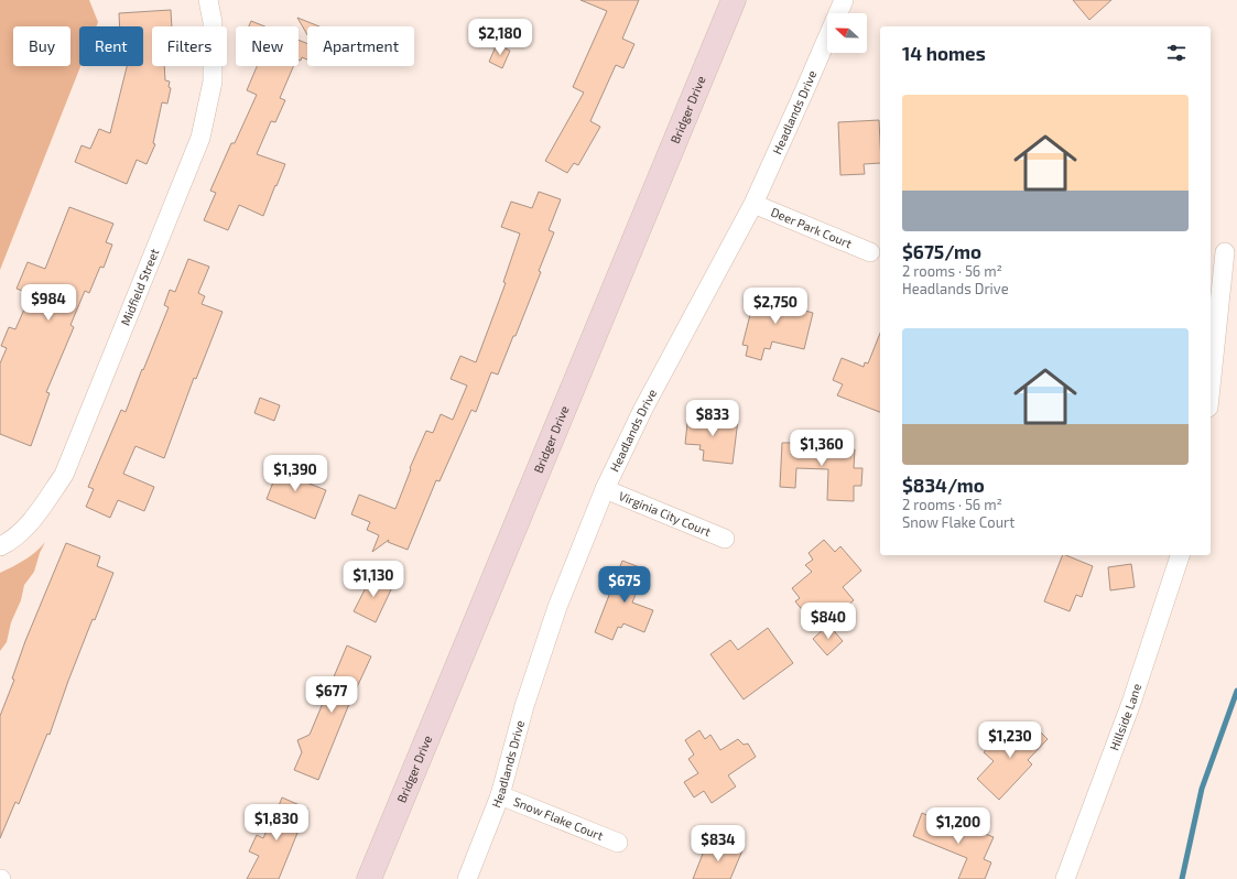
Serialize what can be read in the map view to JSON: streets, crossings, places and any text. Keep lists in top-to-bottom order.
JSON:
{
  "streets": {
    "main road": ["Bridger Drive"],
    "street": [
      "Headlands Drive",
      "Deer Park Court",
      "Midfield Street",
      "Virginia City Court",
      "Hillside Lane",
      "Snow Flake Court"
    ]
  },
  "crossings": [
    ["Headlands Drive", "Deer Park Court"],
    ["Headlands Drive", "Virginia City Court"],
    ["Headlands Drive", "Snow Flake Court"]
  ],
  "north": "left",
  "page": {
    "price": [
      "$2,180",
      "$984",
      "$2,750",
      "$833",
      "$1,360",
      "$1,390",
      "$1,130",
      "$675",
      "$840",
      "$677",
      "$1,230",
      "$1,830",
      "$1,200",
      "$834"
    ],
    "chip": [
      "Buy",
      "Rent",
      "Filters",
      "New",
      "Apartment"
    ],
    "heading": "14 homes",
    "list": [
      {
        "name": "$675/mo",
        "note": "2 rooms · 56 m² · Headlands Drive"
      },
      {
        "name": "$834/mo",
        "note": "2 rooms · 56 m² · Snow Flake Court"
      }
    ]
  }
}
